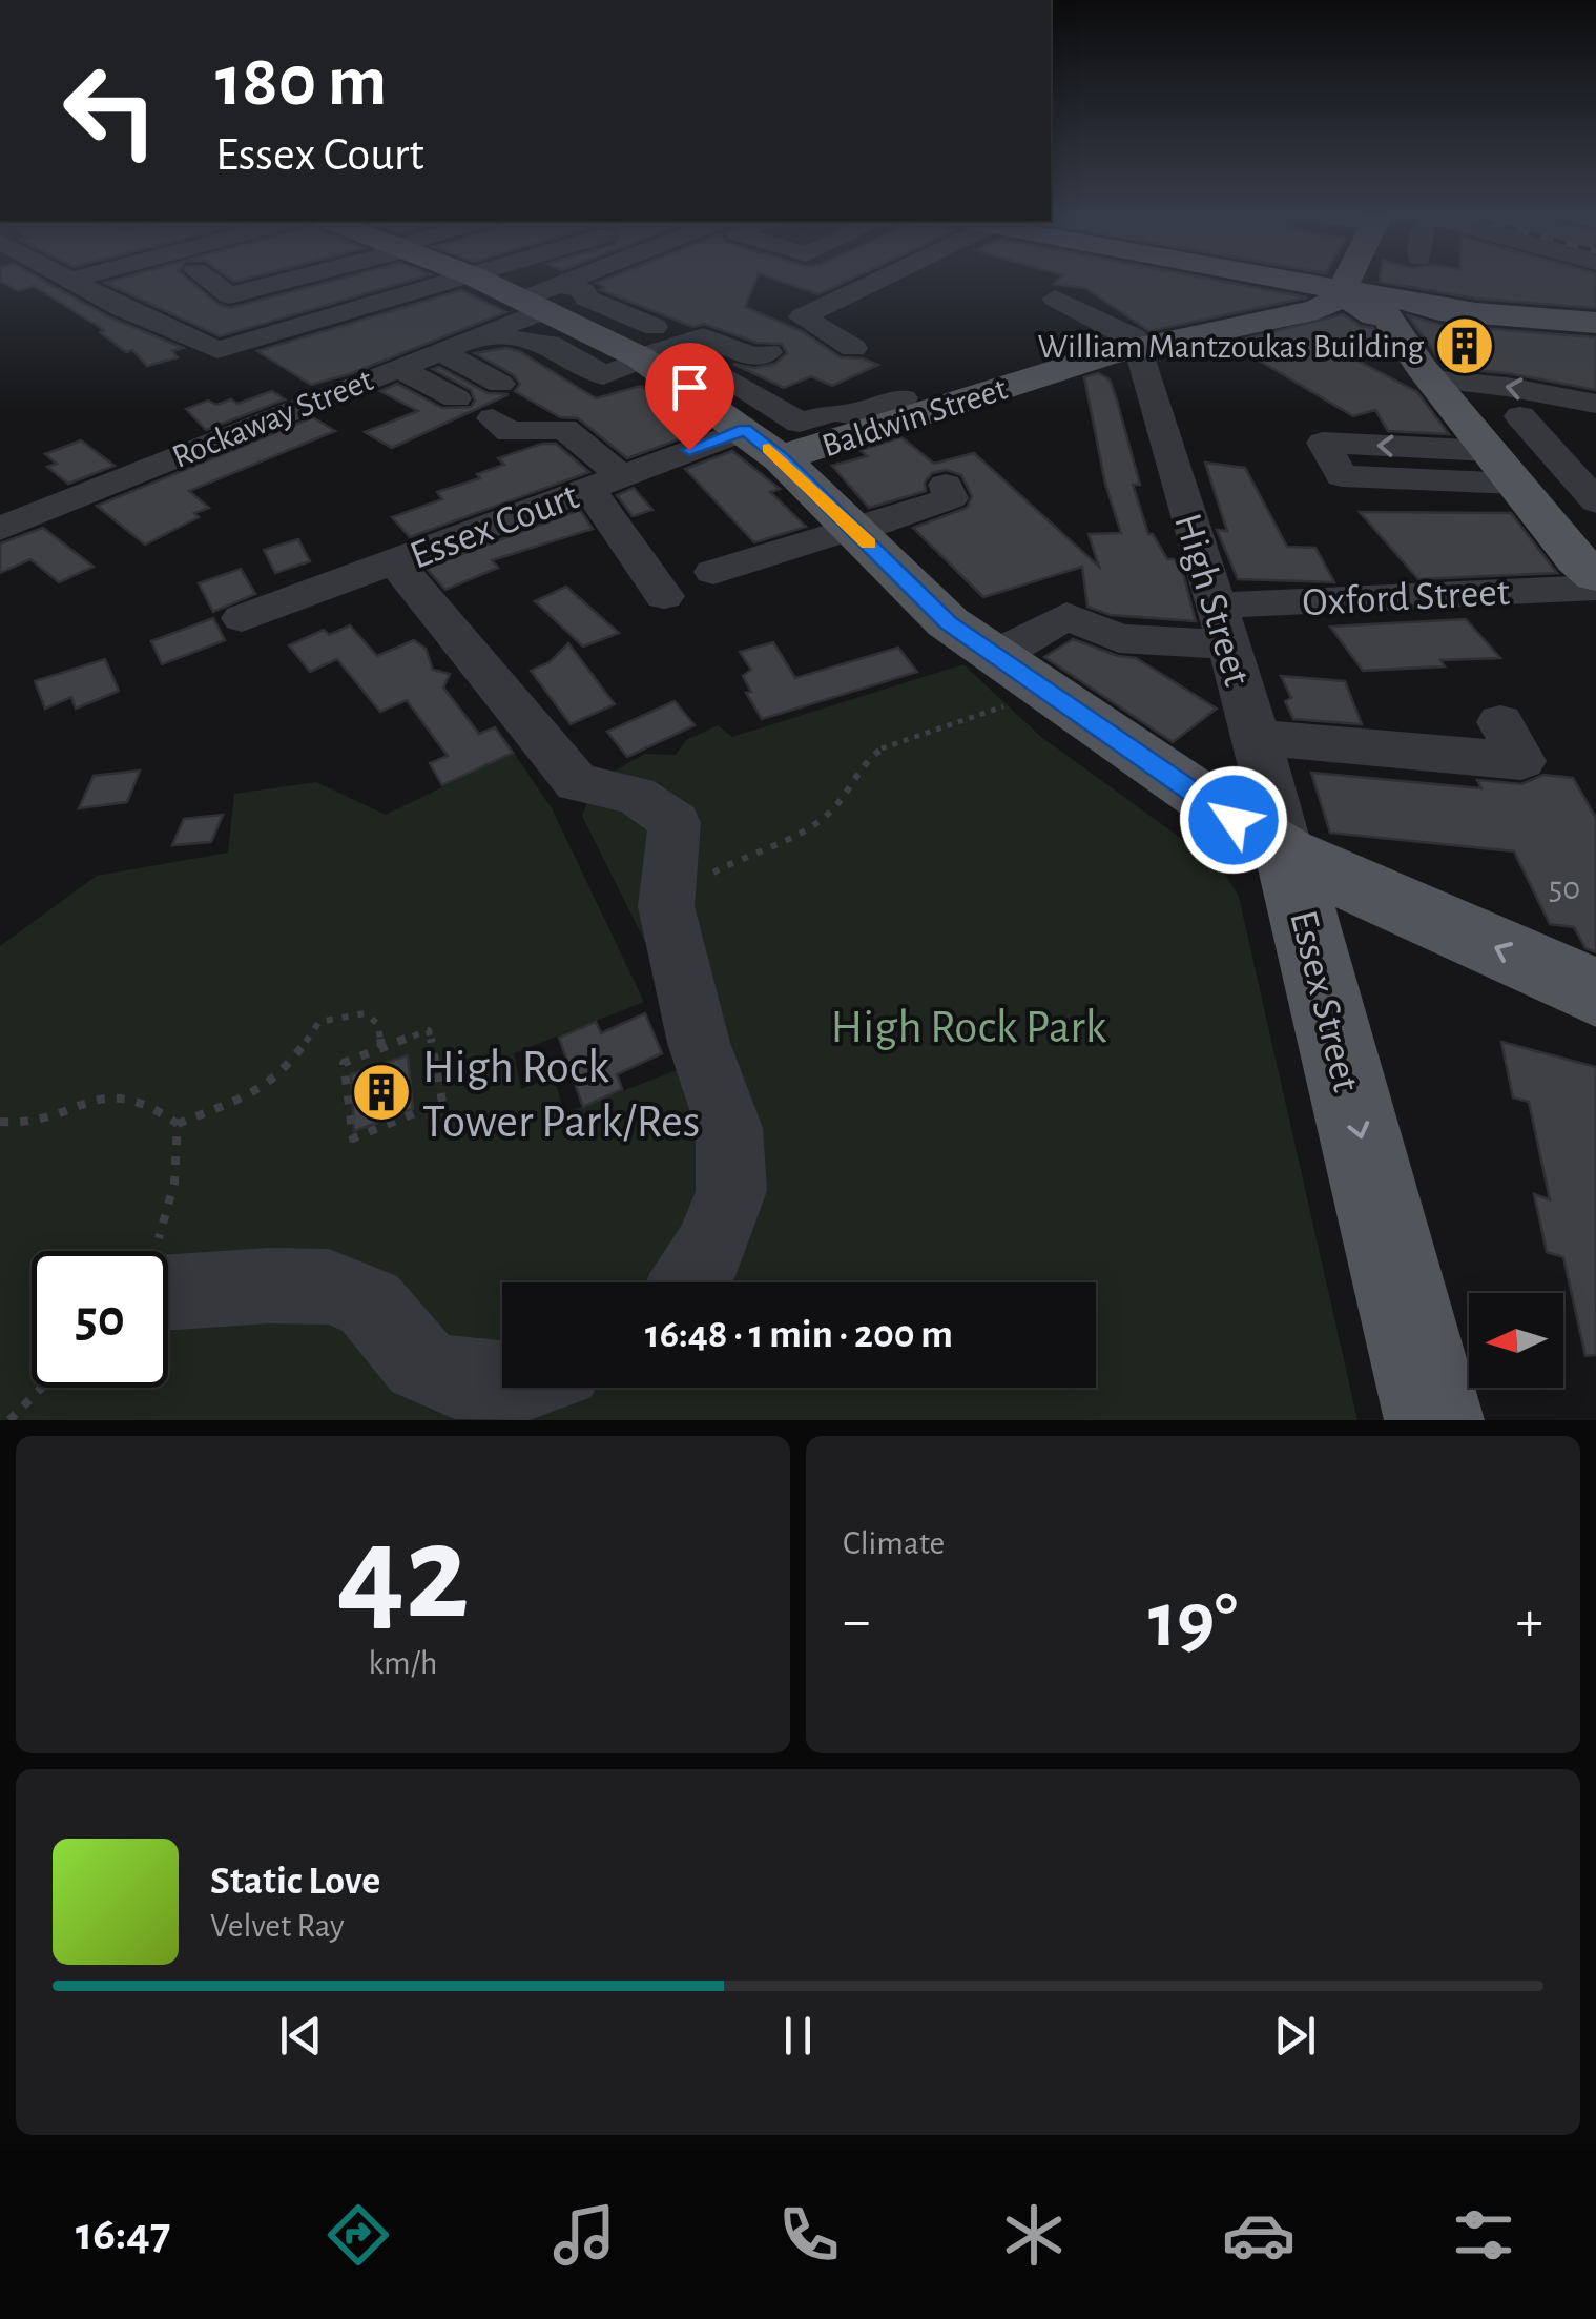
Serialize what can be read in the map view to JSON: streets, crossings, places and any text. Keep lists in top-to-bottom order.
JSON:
{
  "streets": {
    "main road": ["Baldwin Street", "Essex Street"],
    "street": [
      "Rockaway Street",
      "Essex Court",
      "Oxford Street",
      "High Street"
    ]
  },
  "crossings": [
    ["Baldwin Street", "High Street"],
    ["Oxford Street", "High Street"],
    ["High Street", "Essex Street"]
  ],
  "one_way": ["Essex Street"],
  "parks": ["High Rock Park"],
  "places": {
    "building": ["William Mantzoukas Building", "High Rock Tower Park/Res"]
  },
  "house_numbers": ["50"],
  "north": "left",
  "page": {
    "turn": ["180 m", "Essex Court"],
    "limit": "50",
    "trip": "16:48 · 1 min · 200 m",
    "tile": [
      ["42", "km/h"],
      "Climate"
    ],
    "heat": ["−", "19°", "+"],
    "song": ["Static Love", "Velvet Ray"],
    "tabs": "16:47"
  }
}
